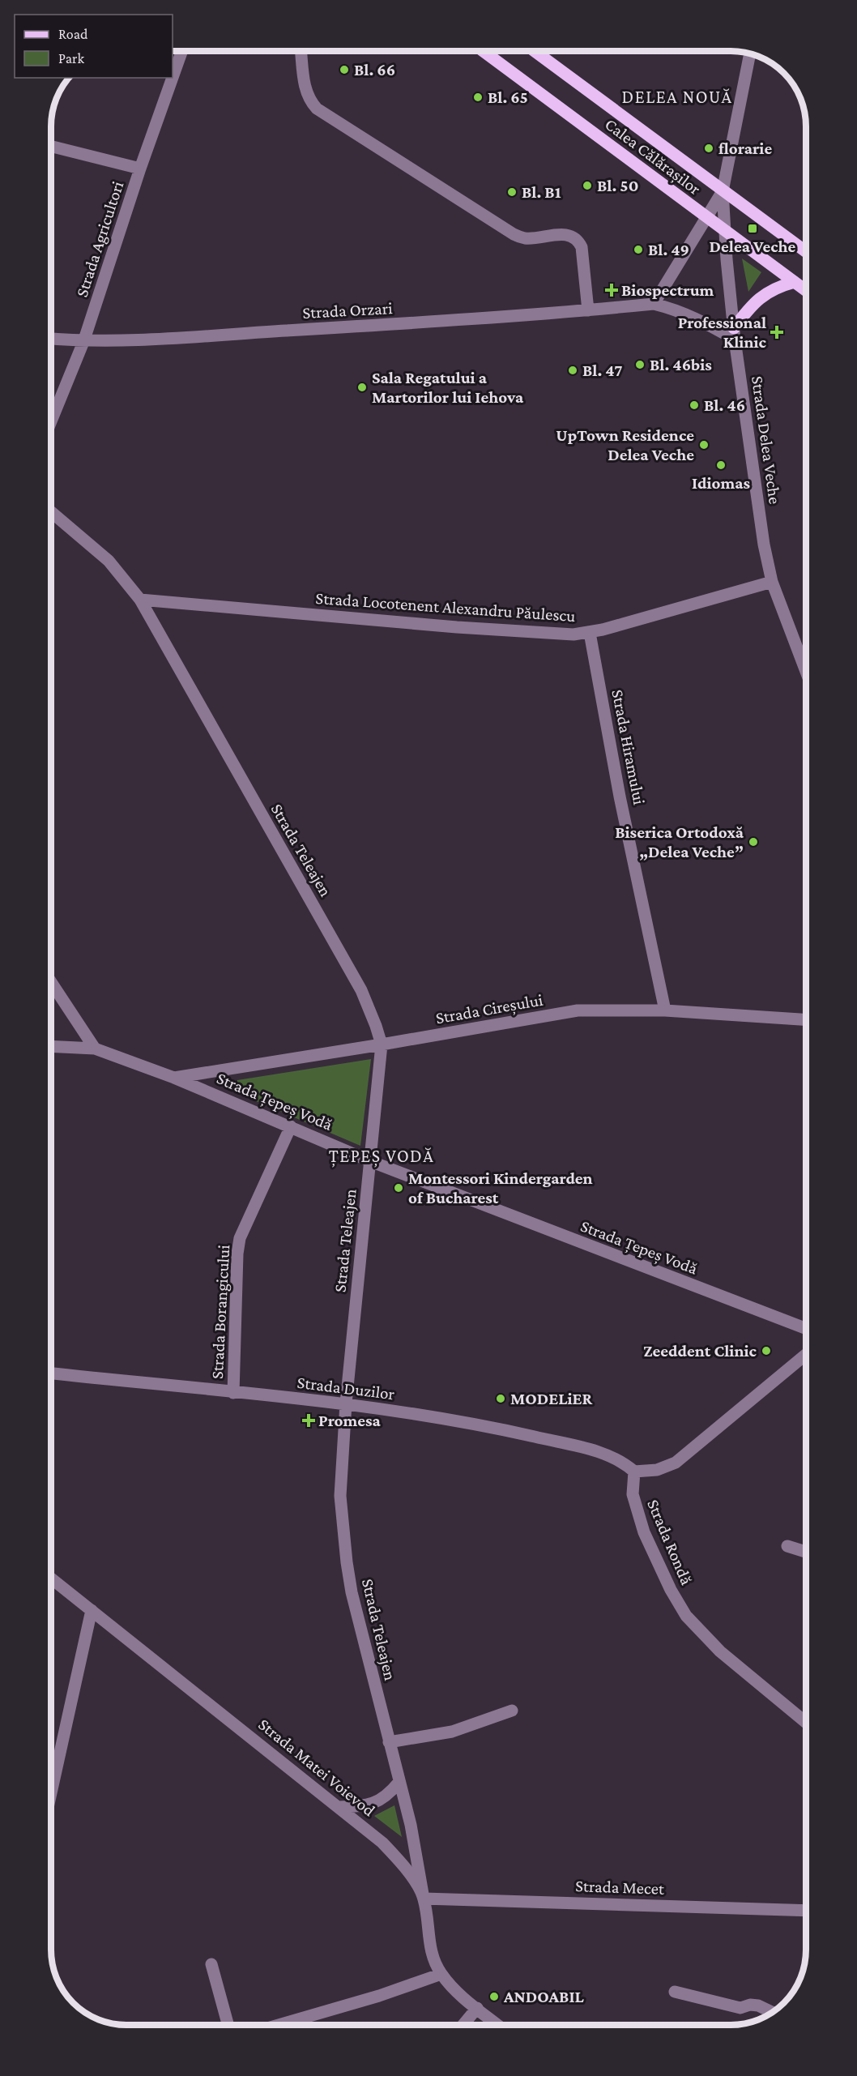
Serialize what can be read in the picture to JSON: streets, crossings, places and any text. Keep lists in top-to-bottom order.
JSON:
{
  "streets": {
    "main road": ["Calea Călărașilor"],
    "street": [
      "Strada Agricultori",
      "Strada Orzari",
      "Strada Delea Veche",
      "Strada Locotenent Alexandru Păulescu",
      "Strada Hiramului",
      "Strada Teleajen",
      "Strada Cireșului",
      "Strada Țepeș Vodă",
      "Strada Borangicului",
      "Strada Duzilor",
      "Strada Rondă",
      "Strada Matei Voievod",
      "Strada Mecet"
    ]
  },
  "crossings": [
    ["Calea Călărașilor", "Strada Delea Veche"],
    ["Strada Agricultori", "Strada Orzari"],
    ["Strada Orzari", "Strada Delea Veche"],
    ["Strada Delea Veche", "Strada Locotenent Alexandru Păulescu"],
    ["Strada Locotenent Alexandru Păulescu", "Strada Hiramului"],
    ["Strada Locotenent Alexandru Păulescu", "Strada Teleajen"],
    ["Strada Hiramului", "Strada Cireșului"],
    ["Strada Teleajen", "Strada Cireșului"],
    ["Strada Teleajen", "Strada Țepeș Vodă"],
    ["Strada Teleajen", "Strada Duzilor"],
    ["Strada Teleajen", "Strada Matei Voievod"],
    ["Strada Teleajen", "Strada Mecet"],
    ["Strada Cireșului", "Strada Țepeș Vodă"],
    ["Strada Țepeș Vodă", "Strada Borangicului"],
    ["Strada Borangicului", "Strada Duzilor"],
    ["Strada Duzilor", "Strada Rondă"],
    ["Strada Matei Voievod", "Strada Mecet"]
  ],
  "districts": ["DELEA NOUĂ", "ȚEPEȘ VODĂ"],
  "places": {
    "other": [
      "Bl. 66",
      "Bl. 65",
      "florarie",
      "Bl. 50",
      "Bl. B1",
      "Bl. 49",
      "Bl. 46bis",
      "Bl. 47",
      "Sala Regatului a Martorilor lui Iehova",
      "Bl. 46",
      "UpTown Residence Delea Veche",
      "Idiomas",
      "Biserica Ortodoxă „Delea Veche”",
      "Montessori Kindergarden of Bucharest",
      "Zeeddent Clinic",
      "MODELiER",
      "ANDOABIL"
    ],
    "transit": ["Delea Veche"],
    "health": ["Biospectrum", "Professional Klinic", "Promesa"]
  },
  "legend": ["Road", "Park"]
}
